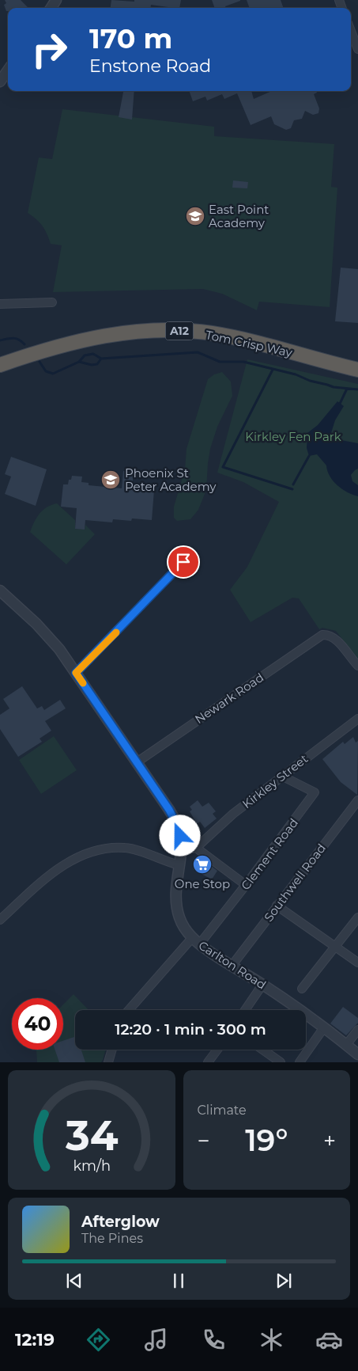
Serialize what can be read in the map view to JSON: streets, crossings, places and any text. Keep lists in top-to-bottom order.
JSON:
{
  "streets": {
    "highway": ["A12", "Tom Crisp Way"],
    "street": [
      "Newark Road",
      "Kirkley Street",
      "Clement Road",
      "Southwell Road",
      "Carlton Road"
    ]
  },
  "crossings": [
    ["Newark Road", "Carlton Road"],
    ["Kirkley Street", "Clement Road"],
    ["Clement Road", "Carlton Road"],
    ["Southwell Road", "Carlton Road"]
  ],
  "parks": ["Kirkley Fen Park"],
  "places": {
    "school or university": ["East Point Academy", "Phoenix St Peter Academy"],
    "supermarket": ["One Stop"]
  },
  "page": {
    "turn": ["170 m", "Enstone Road"],
    "limit": "40",
    "trip": "12:20 · 1 min · 300 m",
    "tile": "Climate",
    "heat": ["−", "19°", "+"],
    "song": ["Afterglow", "The Pines"],
    "tabs": "12:19",
    "gauge": ["34", "km/h"]
  }
}
